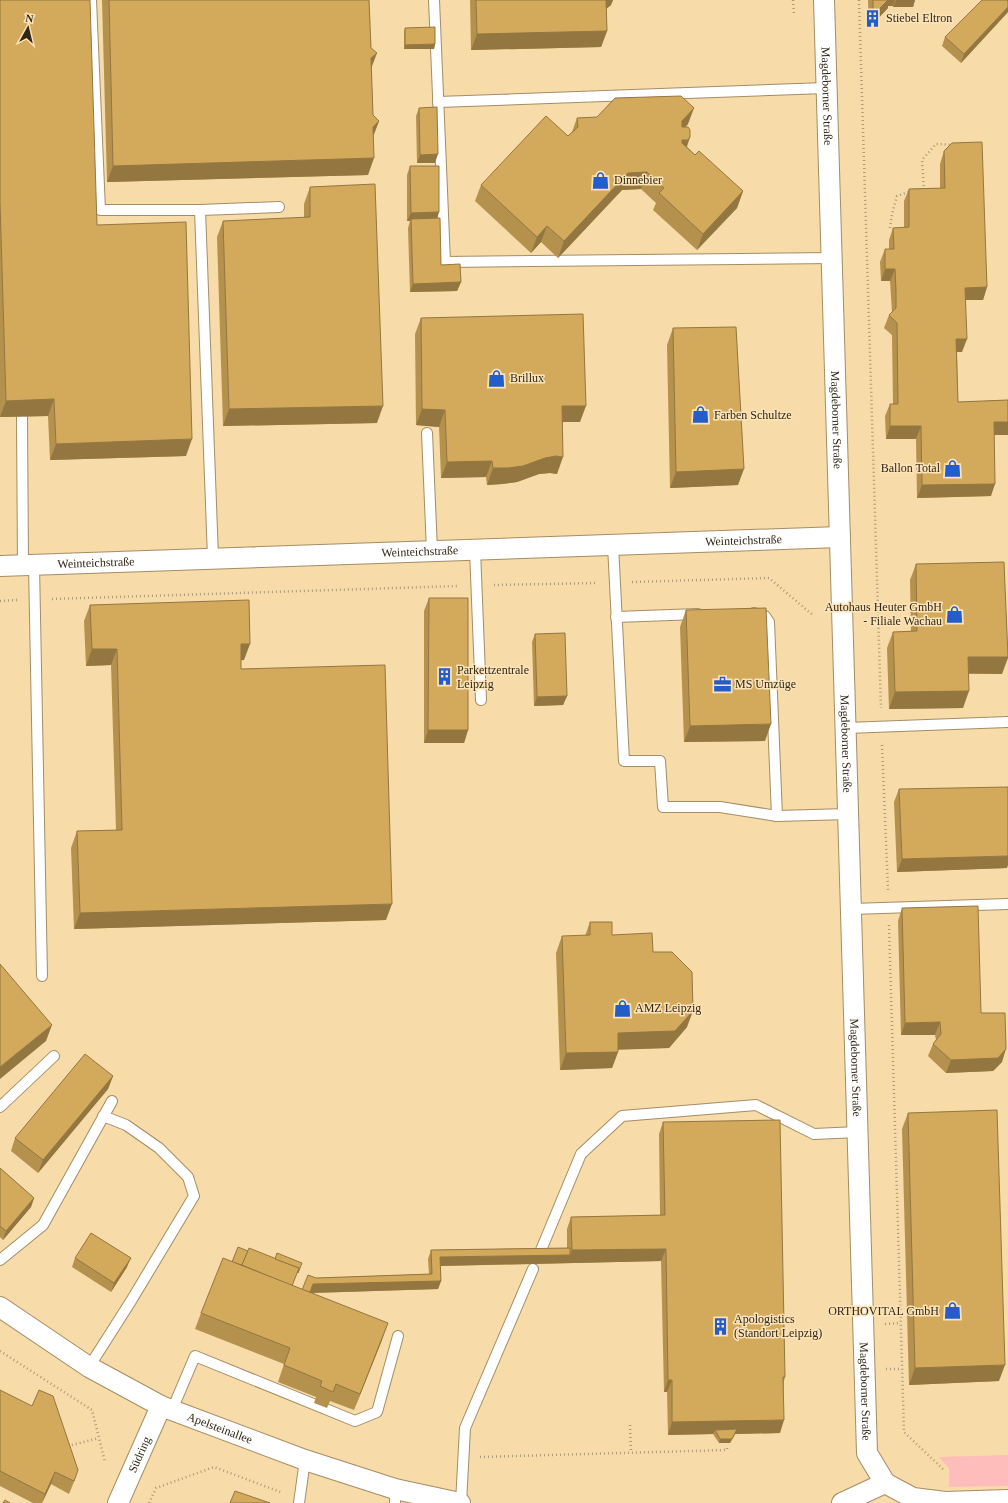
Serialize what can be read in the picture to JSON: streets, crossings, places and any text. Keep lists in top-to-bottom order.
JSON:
{
  "streets": {
    "street": [
      "Magdeborner Straße",
      "Weinteichstraße",
      "Apelsteinallee",
      "Südring"
    ]
  },
  "crossings": [
    ["Magdeborner Straße", "Weinteichstraße"],
    ["Apelsteinallee", "Südring"]
  ],
  "places": {
    "building": ["Stiebel Eltron", "Parkettzentrale Leipzig", "Apologistics (Standort Leipzig)"],
    "shop": [
      "Dinnebier",
      "Brillux",
      "Farben Schultze",
      "Ballon Total",
      "Autohaus Heuter GmbH - Filiale Wachau",
      "AMZ Leipzig",
      "ORTHOVITAL GmbH"
    ],
    "office": ["MS Umzüge"]
  },
  "north": "top"
}
